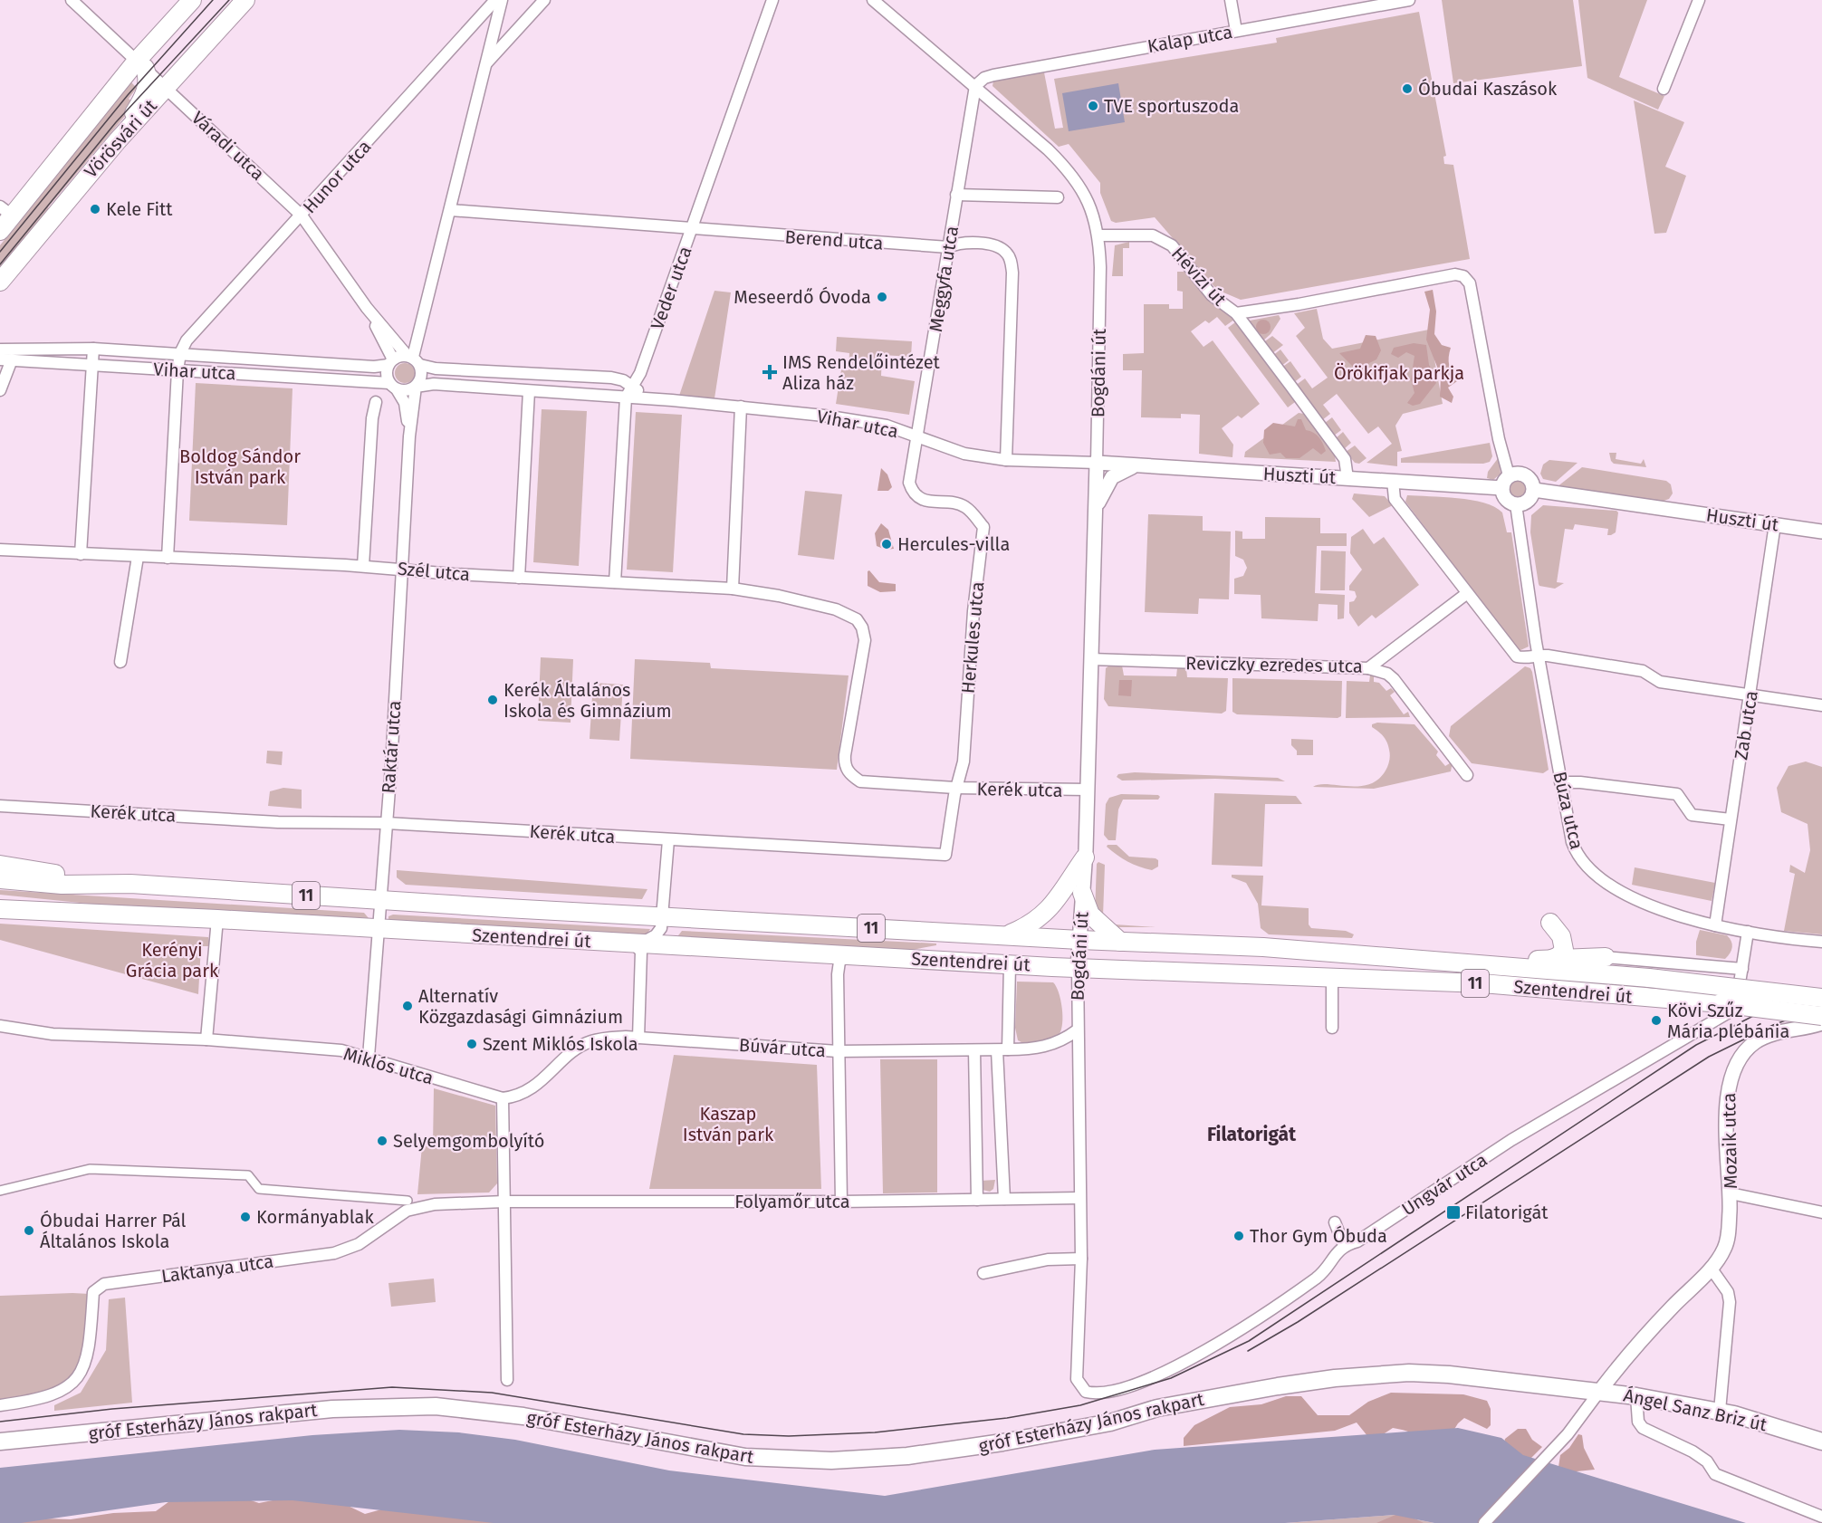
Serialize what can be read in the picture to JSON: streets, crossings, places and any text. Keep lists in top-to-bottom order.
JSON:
{
  "streets": {
    "main road": [
      "Vörösvári út",
      "11",
      "Szentendrei út",
      "Ángel Sanz Briz út",
      "gróf Esterházy János rakpart"
    ],
    "street": [
      "Kalap utca",
      "Váradi utca",
      "Hunor utca",
      "Berend utca",
      "Hévízi út",
      "Meggyfa utca",
      "Veder utca",
      "Vihar utca",
      "Bogdáni út",
      "Huszti út",
      "Szél utca",
      "Herkules utca",
      "Reviczky ezredes utca",
      "Zab utca",
      "Raktár utca",
      "Kerék utca",
      "Búza utca",
      "Búvár utca",
      "Miklós utca",
      "Mozaik utca",
      "Ungvár utca",
      "Folyamőr utca",
      "Laktanya utca"
    ]
  },
  "crossings": [
    ["Kalap utca", "Meggyfa utca"],
    ["Vörösvári út", "Váradi utca"],
    ["Váradi utca", "Hunor utca"],
    ["Váradi utca", "Vihar utca"],
    ["Váradi utca", "Raktár utca"],
    ["Hunor utca", "Vihar utca"],
    ["Berend utca", "Meggyfa utca"],
    ["Berend utca", "Veder utca"],
    ["Berend utca", "Vihar utca"],
    ["Hévízi út", "Bogdáni út"],
    ["Hévízi út", "Huszti út"],
    ["Meggyfa utca", "Vihar utca"],
    ["Meggyfa utca", "Herkules utca"],
    ["Veder utca", "Vihar utca"],
    ["Vihar utca", "Bogdáni út"],
    ["Vihar utca", "Huszti út"],
    ["Vihar utca", "Raktár utca"],
    ["Bogdáni út", "Huszti út"],
    ["Bogdáni út", "Reviczky ezredes utca"],
    ["Bogdáni út", "Kerék utca"],
    ["Bogdáni út", "Szentendrei út"],
    ["Bogdáni út", "Búvár utca"],
    ["Bogdáni út", "Ungvár utca"],
    ["Bogdáni út", "Folyamőr utca"],
    ["Huszti út", "Zab utca"],
    ["Huszti út", "Búza utca"],
    ["Szél utca", "Herkules utca"],
    ["Szél utca", "Raktár utca"],
    ["Szél utca", "Kerék utca"],
    ["Herkules utca", "Kerék utca"],
    ["Zab utca", "Búza utca"],
    ["Raktár utca", "Kerék utca"],
    ["Raktár utca", "Szentendrei út"],
    ["Raktár utca", "Miklós utca"],
    ["Búza utca", "Ungvár utca"],
    ["11", "Szentendrei út"],
    ["Szentendrei út", "Mozaik utca"],
    ["Szentendrei út", "Ungvár utca"],
    ["Búvár utca", "Miklós utca"],
    ["Mozaik utca", "Ángel Sanz Briz út"],
    ["Mozaik utca", "gróf Esterházy János rakpart"],
    ["Folyamőr utca", "Laktanya utca"],
    ["Ángel Sanz Briz út", "gróf Esterházy János rakpart"]
  ],
  "districts": ["Filatorigát"],
  "parks": [
    "Örökifjak parkja",
    "Boldog Sándor István park",
    "Kerényi Grácia park",
    "Kaszap István park"
  ],
  "places": {
    "other": [
      "Óbudai Kaszások",
      "TVE sportuszoda",
      "Kele Fitt",
      "Meseerdő Óvoda",
      "Hercules-villa",
      "Kerék Általános Iskola és Gimnázium",
      "Alternatív Közgazdasági Gimnázium",
      "Kövi Szűz Mária plébánia",
      "Szent Miklós Iskola",
      "Selyemgombolyító",
      "Kormányablak",
      "Óbudai Harrer Pál Általános Iskola",
      "Thor Gym Óbuda"
    ],
    "health": ["IMS Rendelőintézet Aliza ház"],
    "transit": ["Filatorigát"]
  }
}
